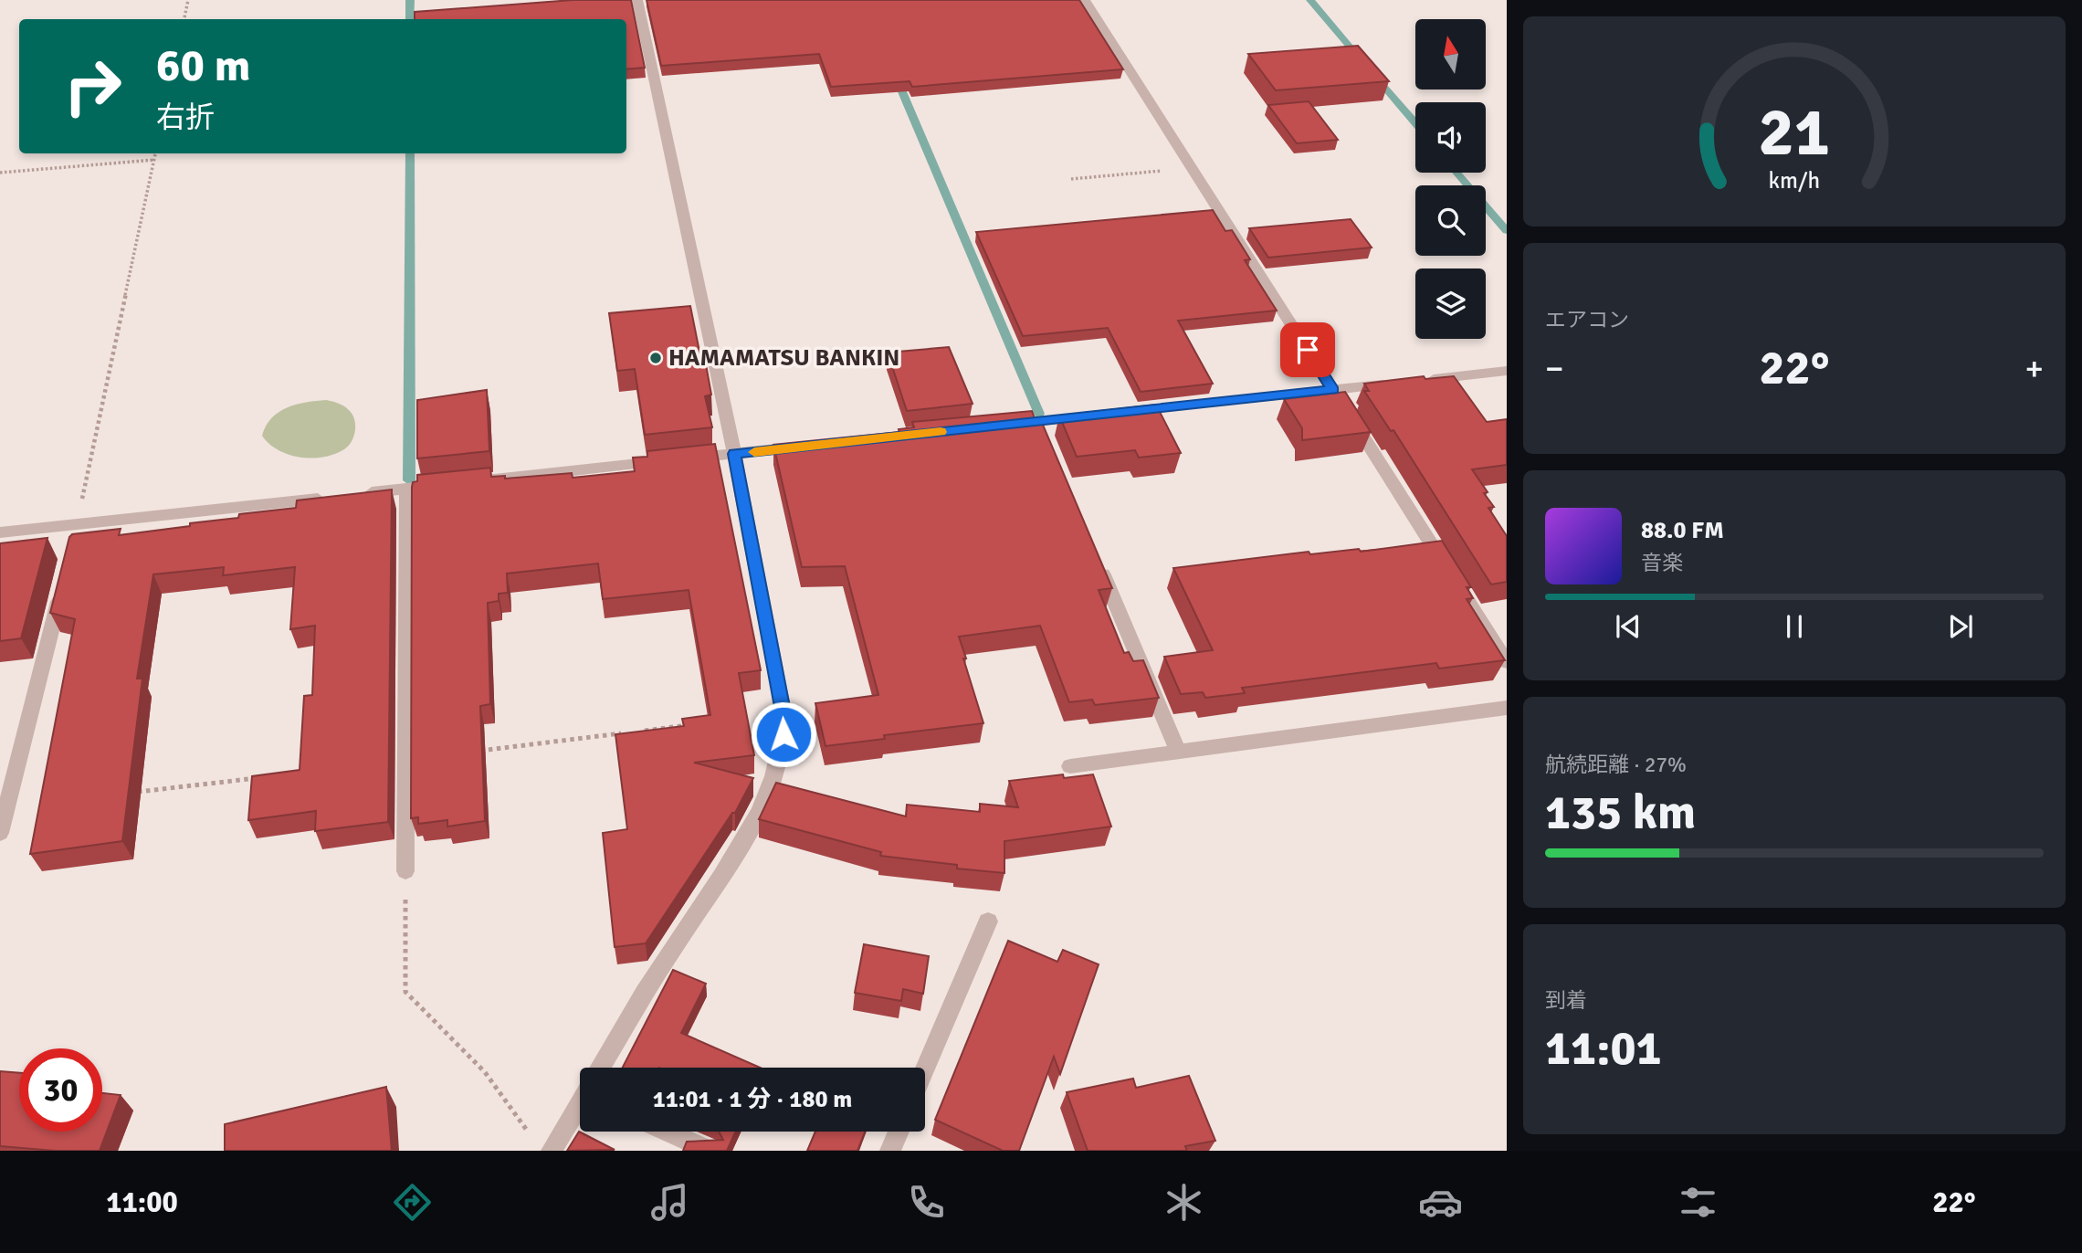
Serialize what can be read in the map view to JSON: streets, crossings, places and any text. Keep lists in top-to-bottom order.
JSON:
{
  "places": ["HAMAMATSU BANKIN"],
  "north": "top",
  "page": {
    "turn": ["60 m", "右折"],
    "tile": [
      "エアコン",
      ["航続距離 · 27%", "135 km"],
      ["到着", "11:01"]
    ],
    "heat": ["−", "22°", "+"],
    "song": ["88.0 FM", "音楽"],
    "limit": "30",
    "trip": "11:01 · 1 分 · 180 m",
    "tabs": ["11:00", "22°"],
    "gauge": ["21", "km/h"]
  }
}
